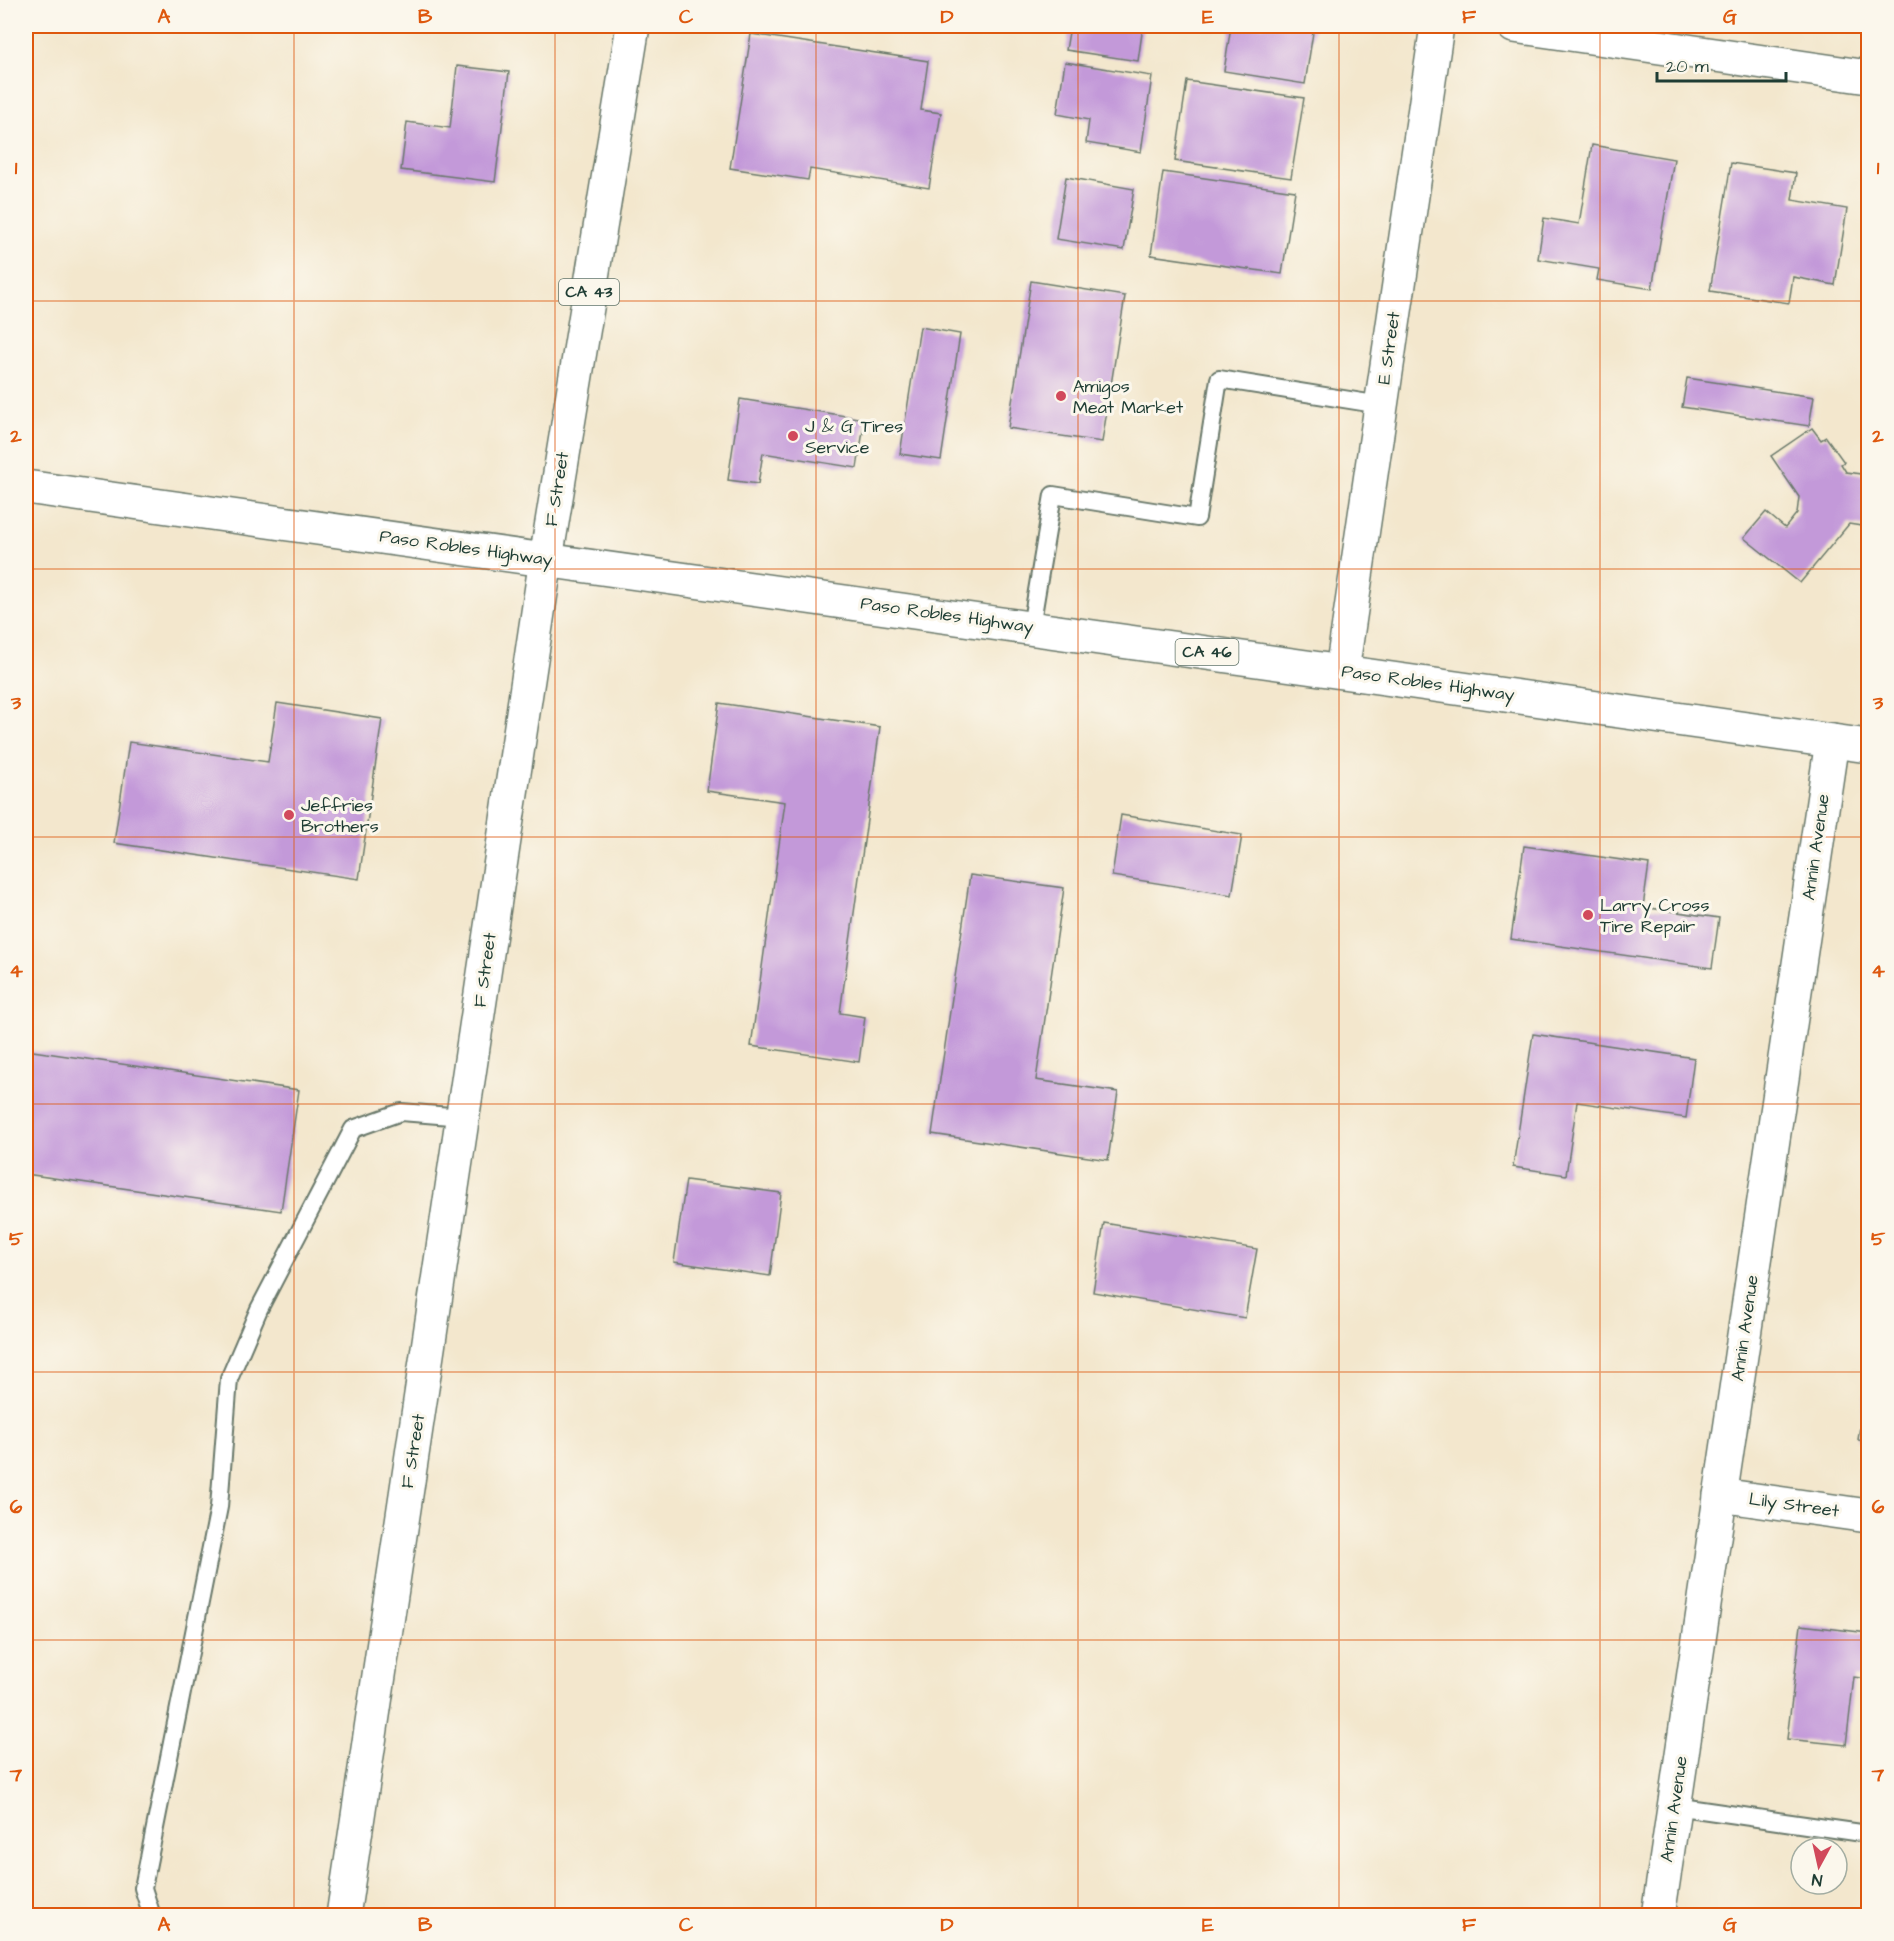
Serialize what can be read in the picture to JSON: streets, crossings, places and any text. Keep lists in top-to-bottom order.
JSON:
{
  "streets": {
    "main road": [
      "CA 43",
      "E Street",
      "F Street",
      "Paso Robles Highway",
      "CA 46",
      "Annin Avenue",
      "Lily Street"
    ]
  },
  "crossings": [
    ["E Street", "Paso Robles Highway"],
    ["F Street", "Paso Robles Highway"],
    ["Paso Robles Highway", "Annin Avenue"],
    ["Annin Avenue", "Lily Street"]
  ],
  "places": [
    "Amigos Meat Market",
    "J & G Tires Service",
    "Jeffries Brothers",
    "Larry Cross Tire Repair"
  ],
  "scale_bar": "20 m",
  "north": "bottom",
  "grid": {
    "columns": [
      "A",
      "B",
      "C",
      "D",
      "E",
      "F",
      "G"
    ],
    "rows": [
      "1",
      "2",
      "3",
      "4",
      "5",
      "6",
      "7"
    ]
  }
}
